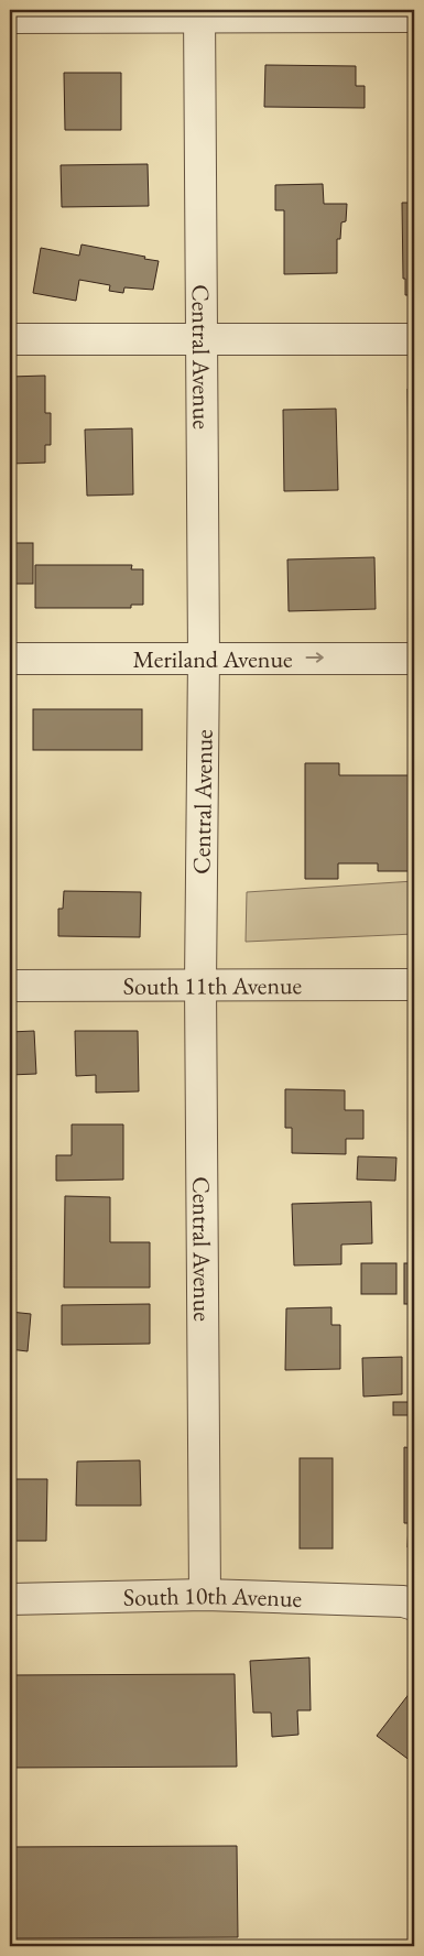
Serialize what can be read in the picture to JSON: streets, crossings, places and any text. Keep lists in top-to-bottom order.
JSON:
{
  "streets": {
    "street": [
      "Central Avenue",
      "Meriland Avenue",
      "South 11th Avenue",
      "South 10th Avenue"
    ]
  },
  "crossings": [
    ["Central Avenue", "Meriland Avenue"],
    ["Central Avenue", "South 11th Avenue"],
    ["Central Avenue", "South 10th Avenue"]
  ],
  "one_way": ["Meriland Avenue"]
}
